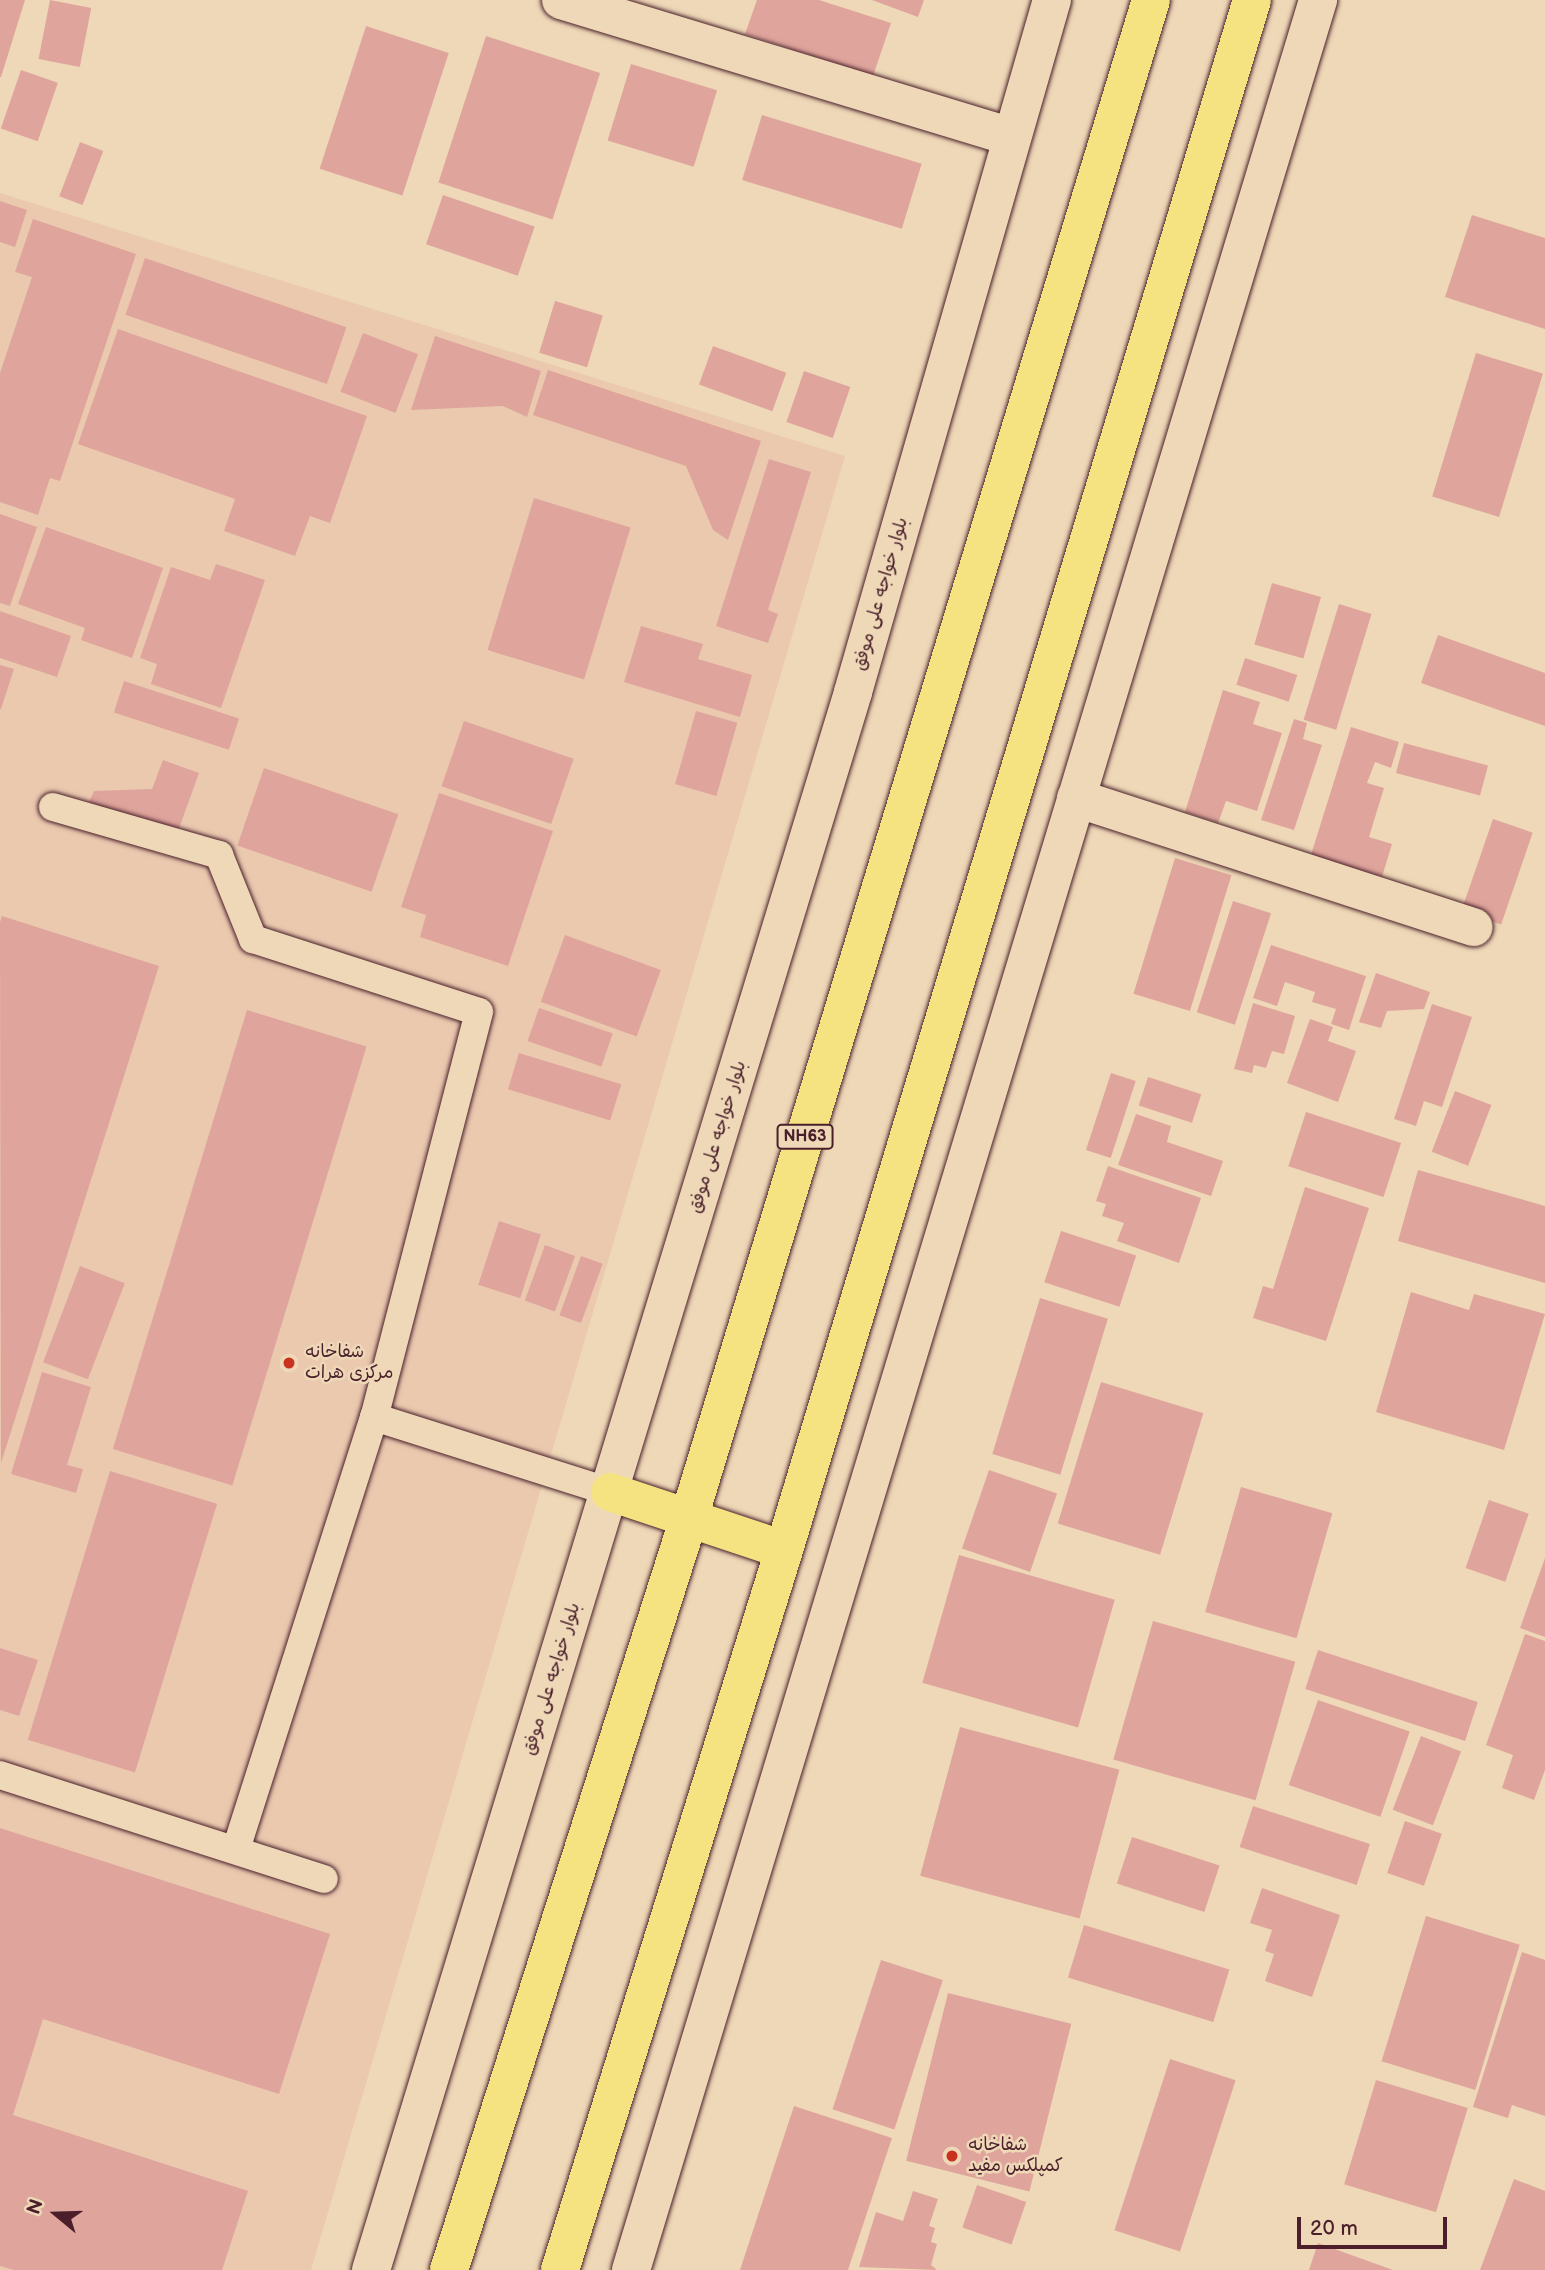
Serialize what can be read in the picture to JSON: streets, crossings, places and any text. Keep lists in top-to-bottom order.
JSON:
{
  "streets": {
    "highway": ["NH63"],
    "street": ["بلوار خواجه علی موفق"]
  },
  "places": ["شفاخانه مرکزی هرات", "شفاخانه کمپلکس مفید"],
  "scale_bar": "20 m",
  "north": "left"
}
